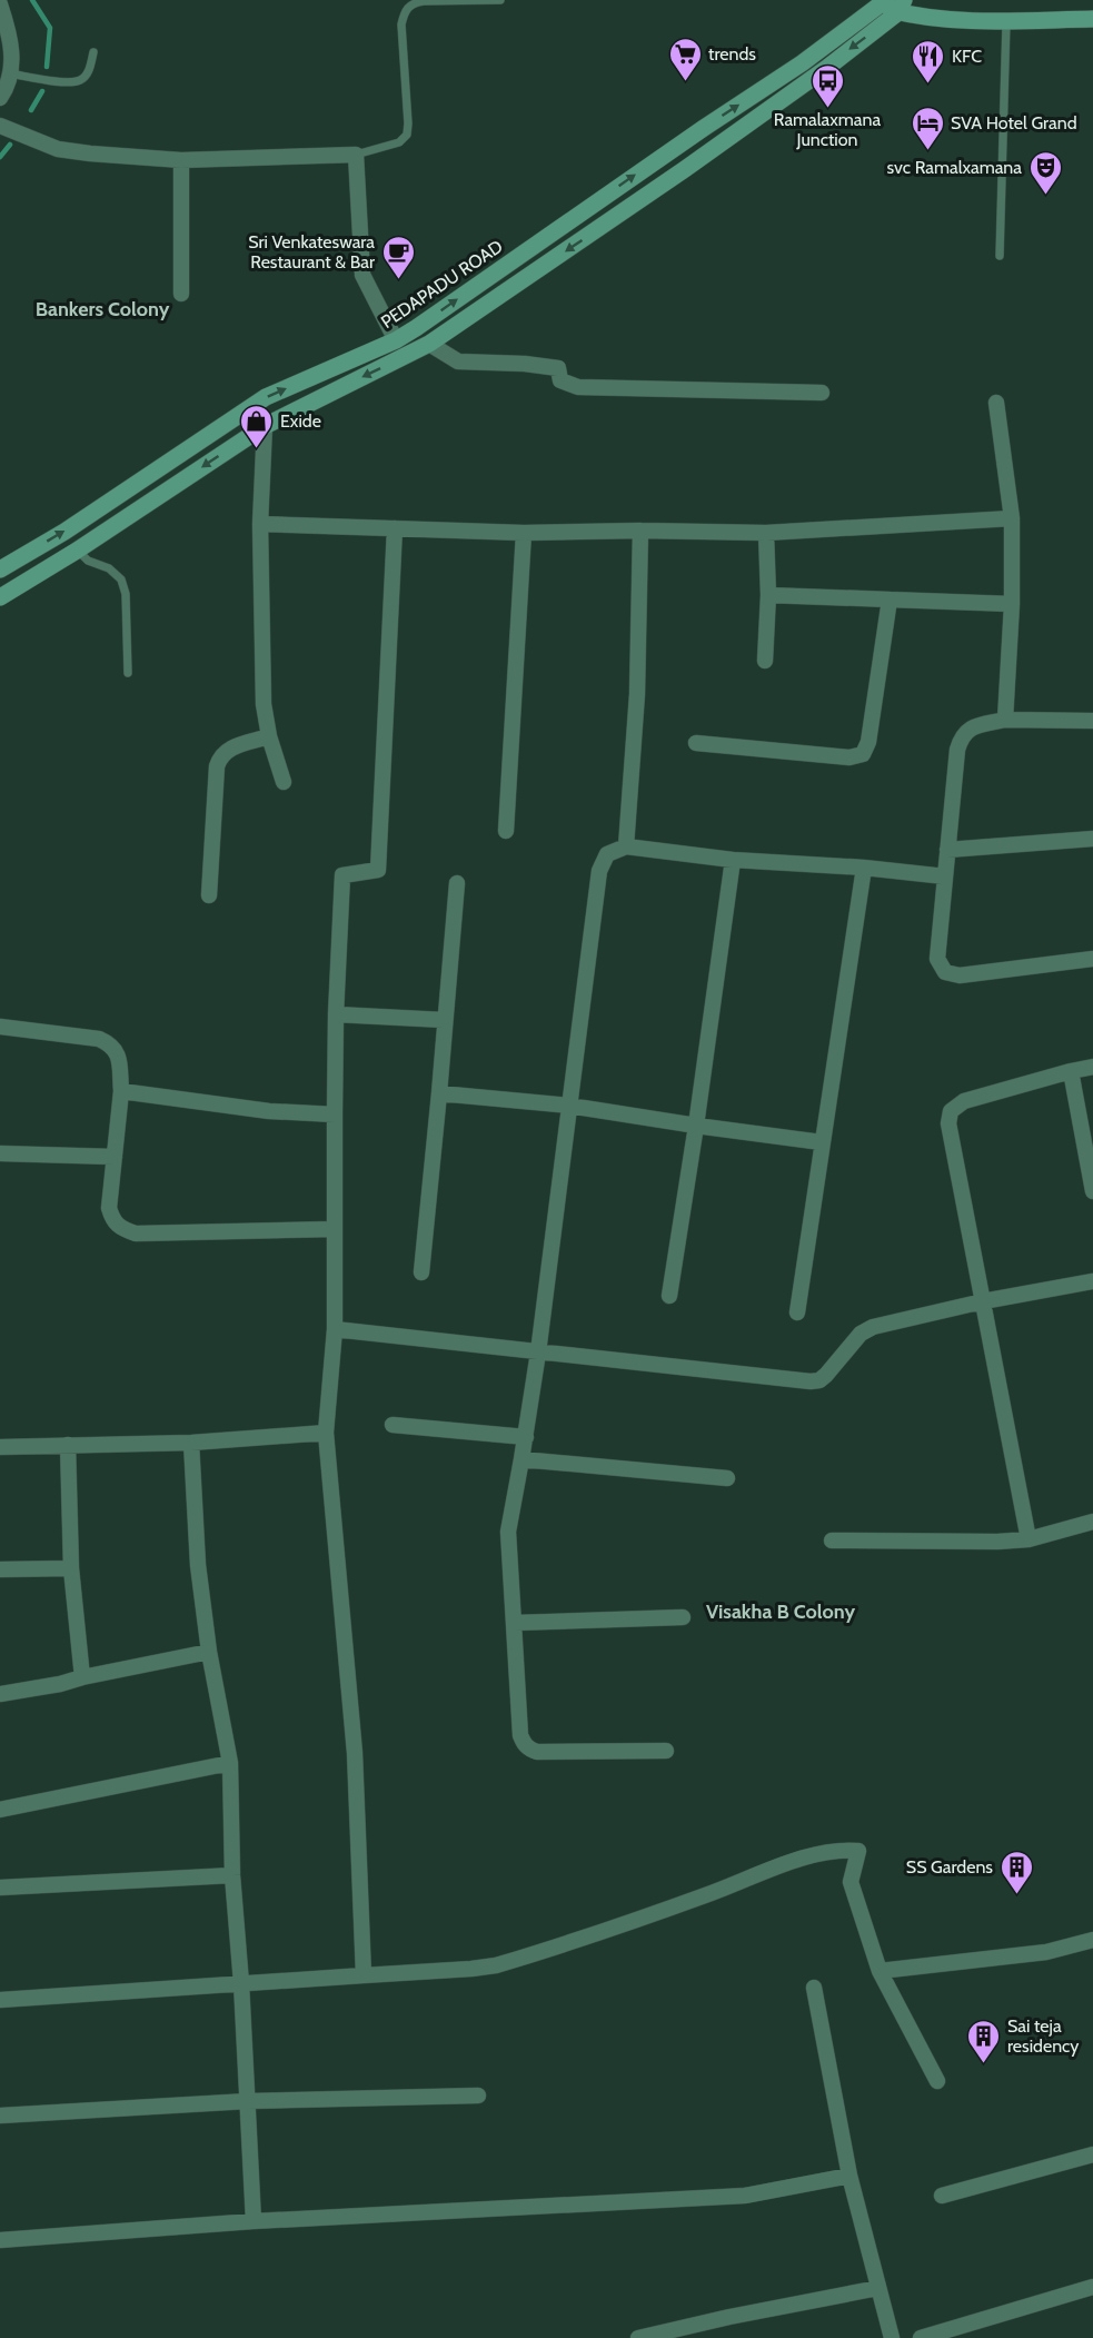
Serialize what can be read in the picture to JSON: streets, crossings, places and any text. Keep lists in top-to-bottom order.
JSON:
{
  "streets": {
    "main road": ["PEDAPADU ROAD"]
  },
  "districts": ["Bankers Colony", "Visakha B Colony"],
  "places": {
    "supermarket": ["trends"],
    "restaurant": ["KFC"],
    "bus stop": ["Ramalaxmana Junction"],
    "hotel": ["SVA Hotel Grand"],
    "theatre": ["svc Ramalxamana"],
    "cafe": ["Sri Venkateswara Restaurant & Bar"],
    "shop": ["Exide"],
    "building": ["SS Gardens", "Sai teja residency"]
  }
}
